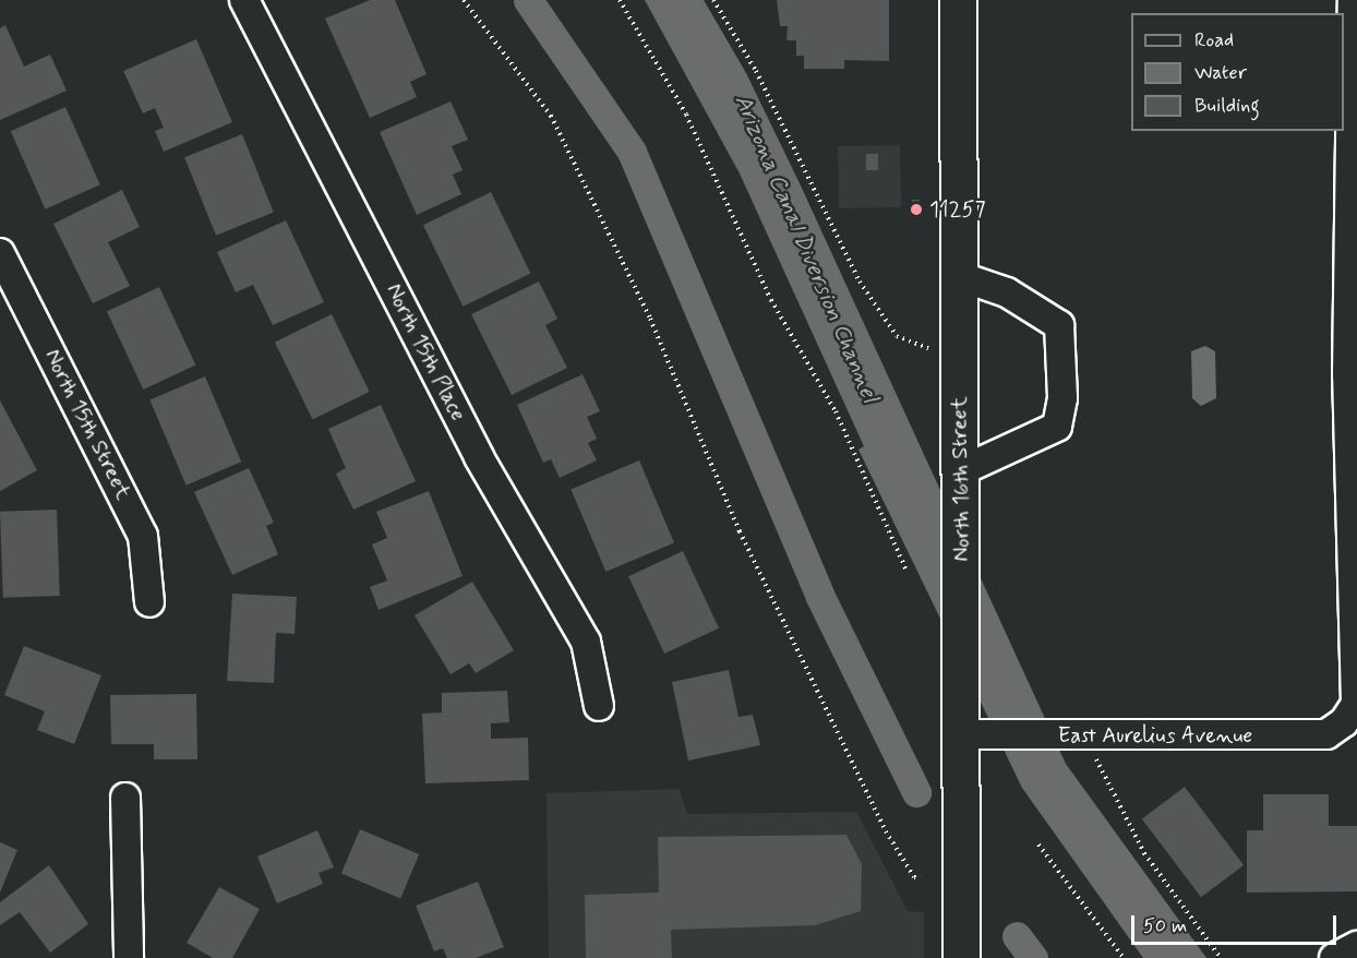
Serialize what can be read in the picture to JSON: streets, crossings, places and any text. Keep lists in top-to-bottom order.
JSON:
{
  "streets": {
    "main road": ["North 16th Street"],
    "street": ["North 15th Place", "North 15th Street", "East Aurelius Avenue"]
  },
  "crossings": [
    ["North 16th Street", "East Aurelius Avenue"]
  ],
  "water": ["Arizona Canal Diversion Channel"],
  "places": ["11257"],
  "legend": ["Road", "Water", "Building"],
  "scale_bar": "50 m"
}
